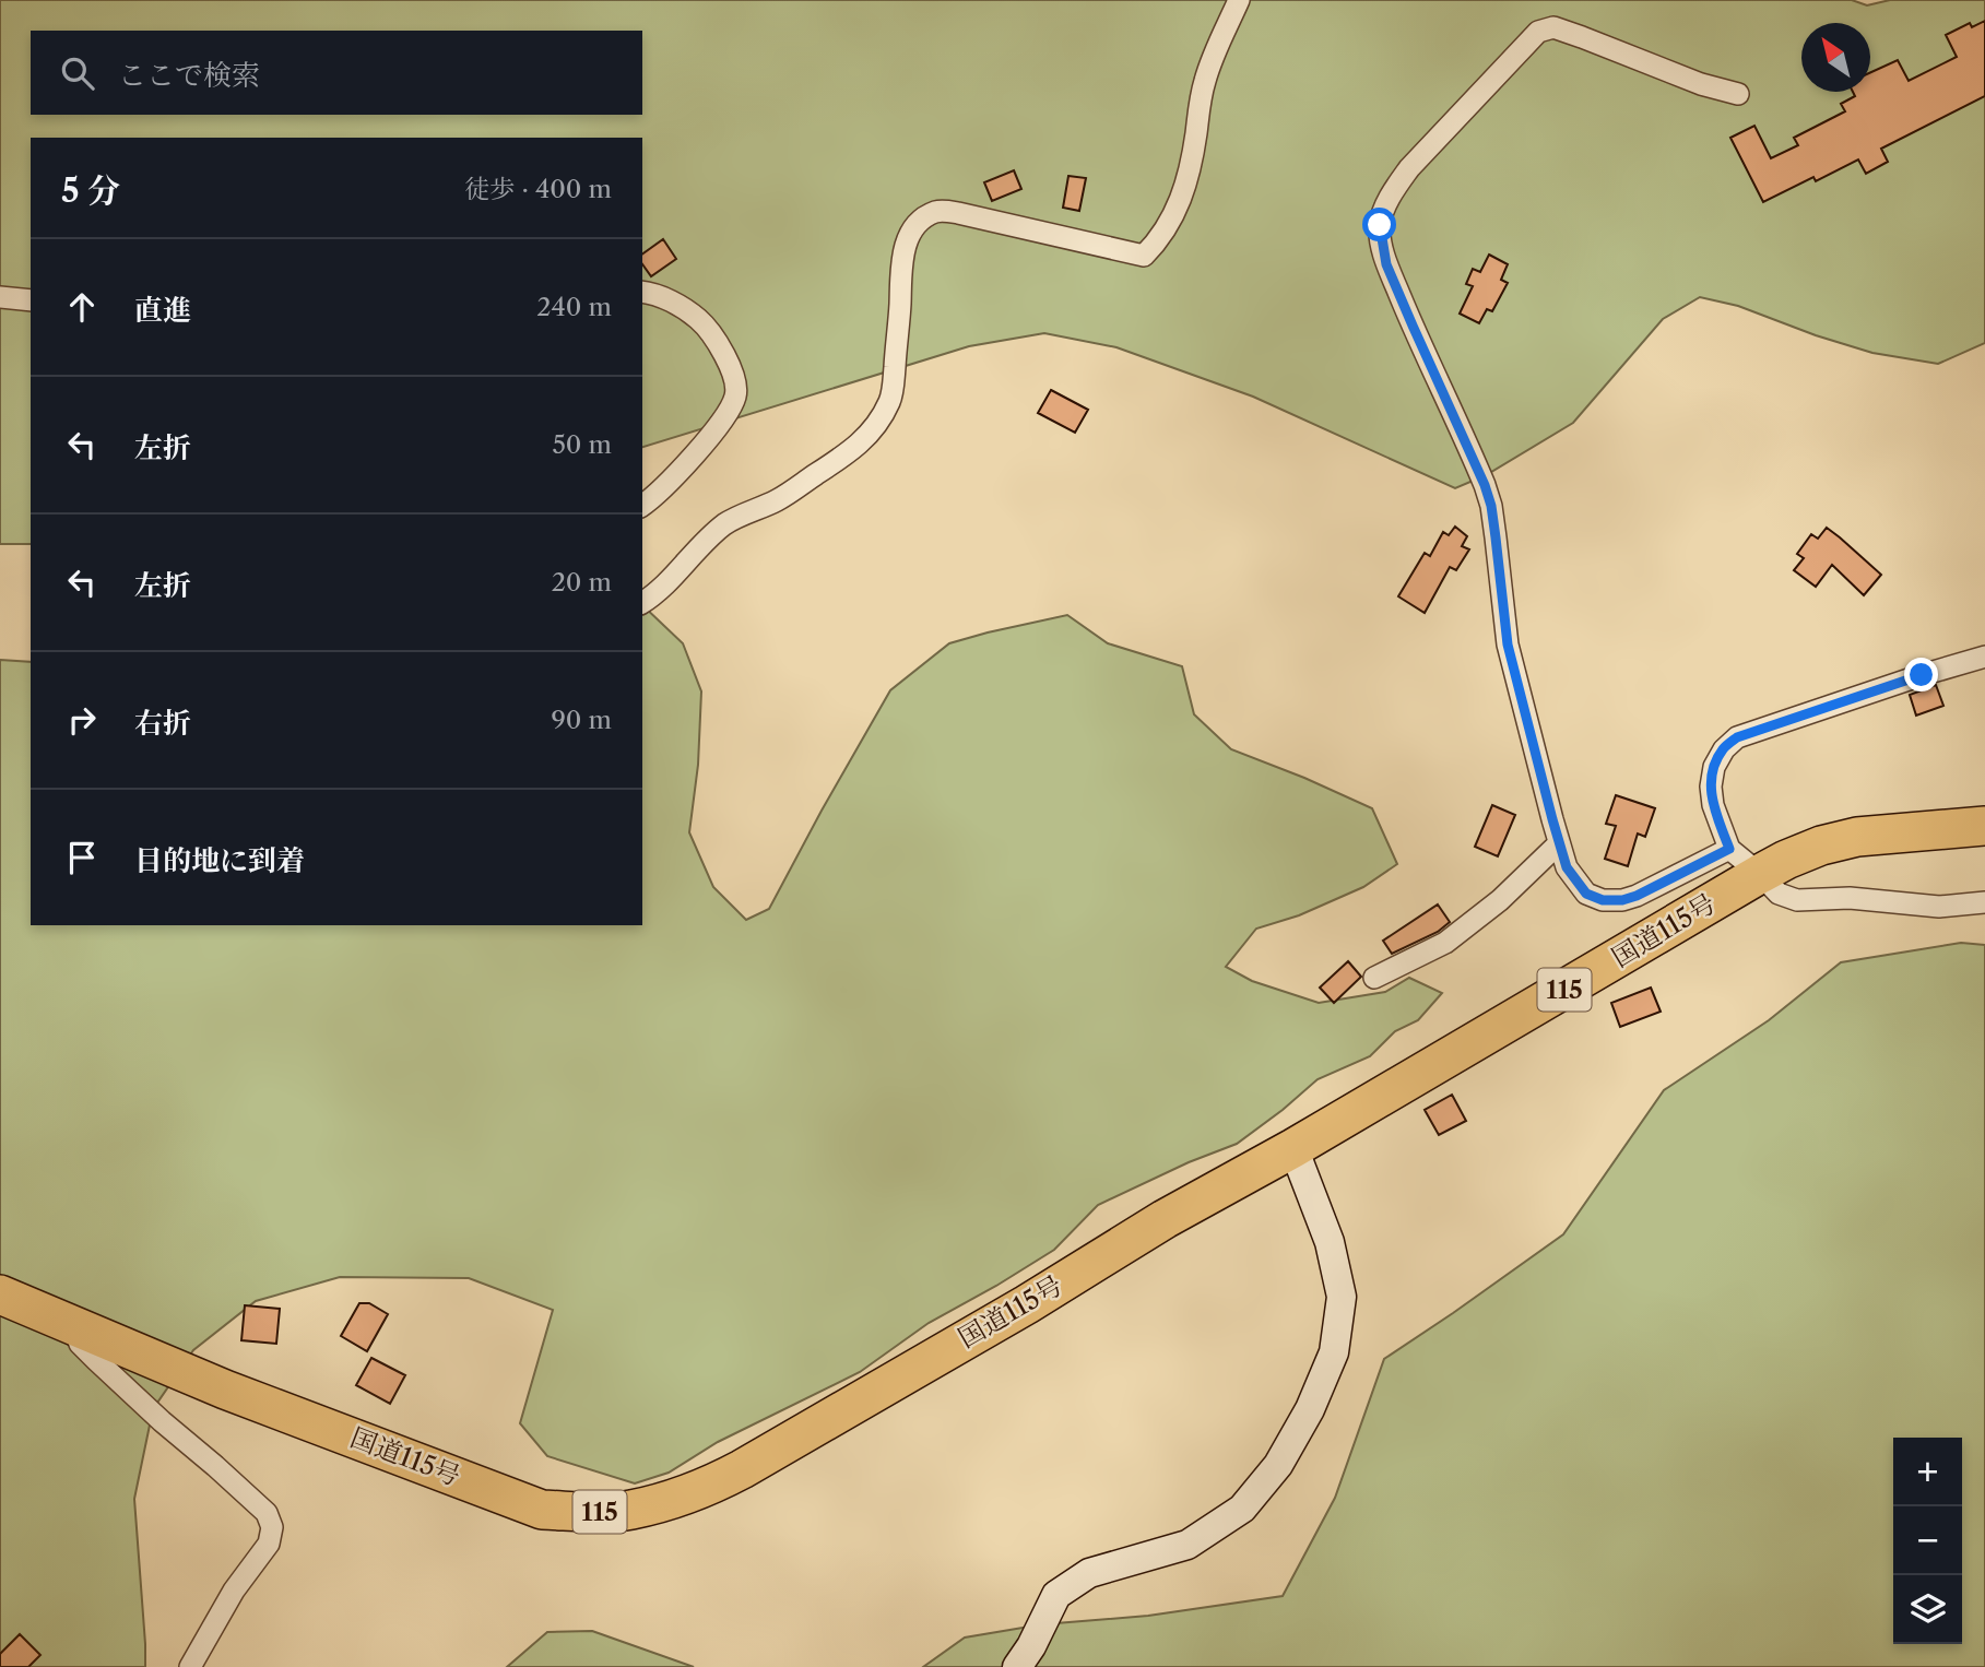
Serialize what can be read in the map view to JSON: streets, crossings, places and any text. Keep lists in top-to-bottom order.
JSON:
{
  "streets": {
    "highway": ["国道115号", "115"]
  },
  "north": "top left",
  "page": {
    "search": "ここで検索",
    "heading": ["5 分", "徒歩 · 400 m"],
    "list": [
      ["直進", "240 m"],
      ["左折", "50 m"],
      ["左折", "20 m"],
      ["右折", "90 m"],
      "目的地に到着"
    ],
    "map_buttons": ["+", "−"]
  }
}
